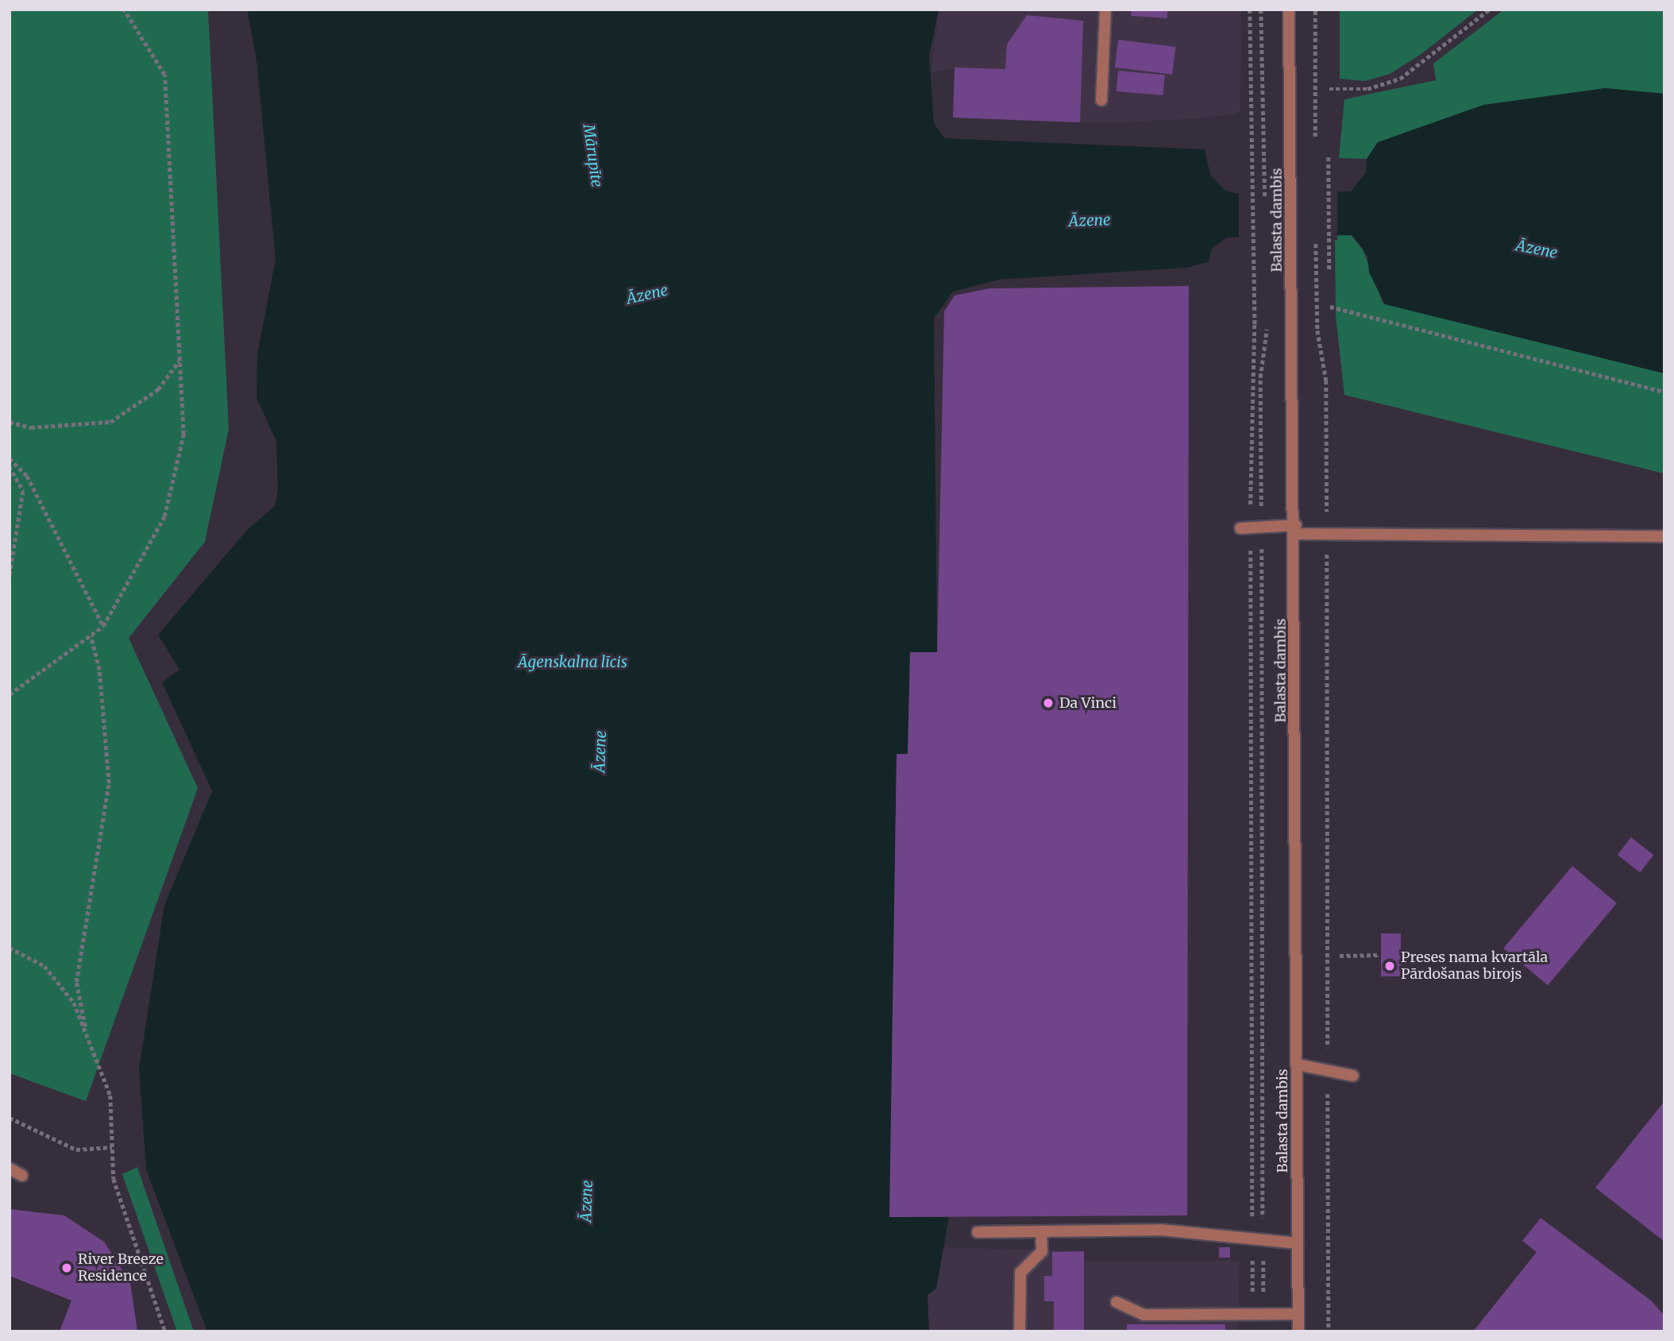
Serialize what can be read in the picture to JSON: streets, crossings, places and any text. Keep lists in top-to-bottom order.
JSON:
{
  "streets": {
    "street": ["Balasta dambis"]
  },
  "water": ["Mārupīte", "Āzene", "Āgenskalna līcis"],
  "places": ["Da Vinci", "Preses nama kvartāla Pārdošanas birojs", "River Breeze Residence"]
}
